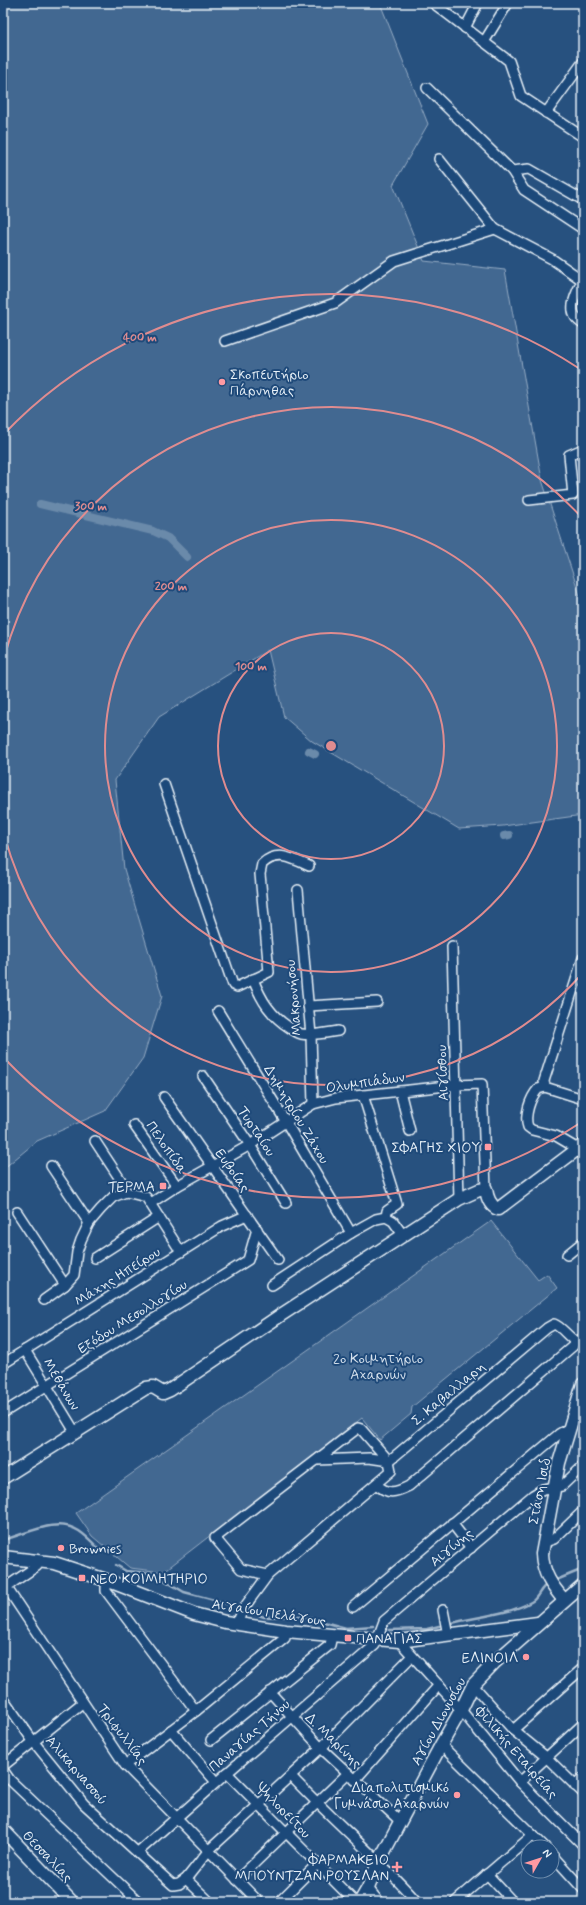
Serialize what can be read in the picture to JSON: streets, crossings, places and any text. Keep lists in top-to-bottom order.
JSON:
{
  "streets": {
    "street": [
      "Μακρονήσου",
      "Αιγίσθου",
      "Ολυμπιάδων",
      "Δημητρίου Ζάχου",
      "Τυρταίου",
      "Πελοπίδα",
      "Ευβοίας",
      "Μάχης Ηπείρου",
      "Εξόδου Μεσολλογίου",
      "Μεθάνων",
      "Σ. Καβαλλαρη",
      "Στάση Ισιδ",
      "Αιγίνης",
      "Αιγαίου Πελάγους",
      "Αγίου Διονυσίου",
      "Τριφυλλίας",
      "Παναγίας Τήνου",
      "Δ. Μαρίνης",
      "Φιλικής Εταιρείας",
      "Αλικαρνασσού",
      "Ψηλορείτου",
      "Θεσσαλίας"
    ]
  },
  "crossings": [
    ["Μακρονήσου", "Ολυμπιάδων"],
    ["Αιγίσθου", "Ολυμπιάδων"],
    ["Ολυμπιάδων", "Δημητρίου Ζάχου"],
    ["Ολυμπιάδων", "Τυρταίου"],
    ["Ολυμπιάδων", "Πελοπίδα"],
    ["Ολυμπιάδων", "Ευβοίας"],
    ["Ευβοίας", "Μάχης Ηπείρου"],
    ["Ευβοίας", "Εξόδου Μεσολλογίου"],
    ["Μάχης Ηπείρου", "Μεθάνων"],
    ["Εξόδου Μεσολλογίου", "Μεθάνων"],
    ["Στάση Ισιδ", "Αιγίνης"],
    ["Στάση Ισιδ", "Αγίου Διονυσίου"],
    ["Αιγίνης", "Αιγαίου Πελάγους"],
    ["Αιγίνης", "Παναγίας Τήνου"],
    ["Αιγαίου Πελάγους", "Αγίου Διονυσίου"],
    ["Αιγαίου Πελάγους", "Παναγίας Τήνου"],
    ["Αιγαίου Πελάγους", "Φιλικής Εταιρείας"],
    ["Αγίου Διονυσίου", "Δ. Μαρίνης"],
    ["Αγίου Διονυσίου", "Φιλικής Εταιρείας"],
    ["Τριφυλλίας", "Παναγίας Τήνου"],
    ["Παναγίας Τήνου", "Δ. Μαρίνης"],
    ["Παναγίας Τήνου", "Αλικαρνασσού"],
    ["Παναγίας Τήνου", "Ψηλορείτου"]
  ],
  "parks": ["2ο Κοιμητήριο Αχαρνών"],
  "places": {
    "other": [
      "Σκοπευτήριο Πάρνηθας",
      "Brownies",
      "ΕΛΙΝΟΙΛ",
      "Διαπολιτισμικό Γυμνάσιο Αχαρνών"
    ],
    "transit": [
      "ΣΦΑΓΗΣ ΧΙΟΥ",
      "ΤΕΡΜΑ",
      "ΝΕΟ ΚΟΙΜΗΤΗΡΙΟ",
      "ΠΑΝΑΓΙΑΣ"
    ],
    "health": ["ΦΑΡΜΑΚΕΙΟ ΜΠΟΥΝΤΖΑΝ ΡΟΥΣΛΑΝ"]
  },
  "north": "top right",
  "rings": [
    "400 m",
    "300 m",
    "200 m",
    "100 m"
  ]
}
